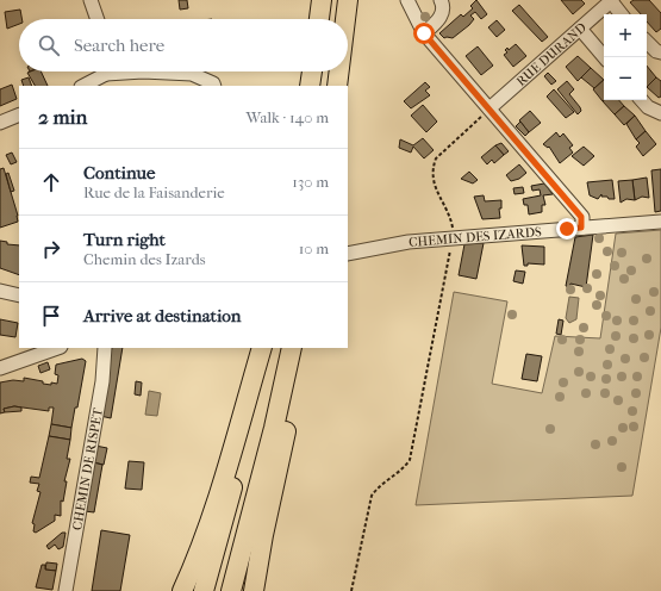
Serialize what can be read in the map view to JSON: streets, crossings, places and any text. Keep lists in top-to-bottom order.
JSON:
{
  "streets": {
    "street": ["RUE DURAND", "CHEMIN DES IZARDS", "CHEMIN DE RISPET"]
  },
  "page": {
    "map_buttons": ["+", "−"],
    "search": "Search here",
    "heading": ["2 min", "Walk · 140 m"],
    "list": [
      ["Continue", "Rue de la Faisanderie", "130 m"],
      ["Turn right", "Chemin des Izards", "10 m"],
      "Arrive at destination"
    ]
  }
}
